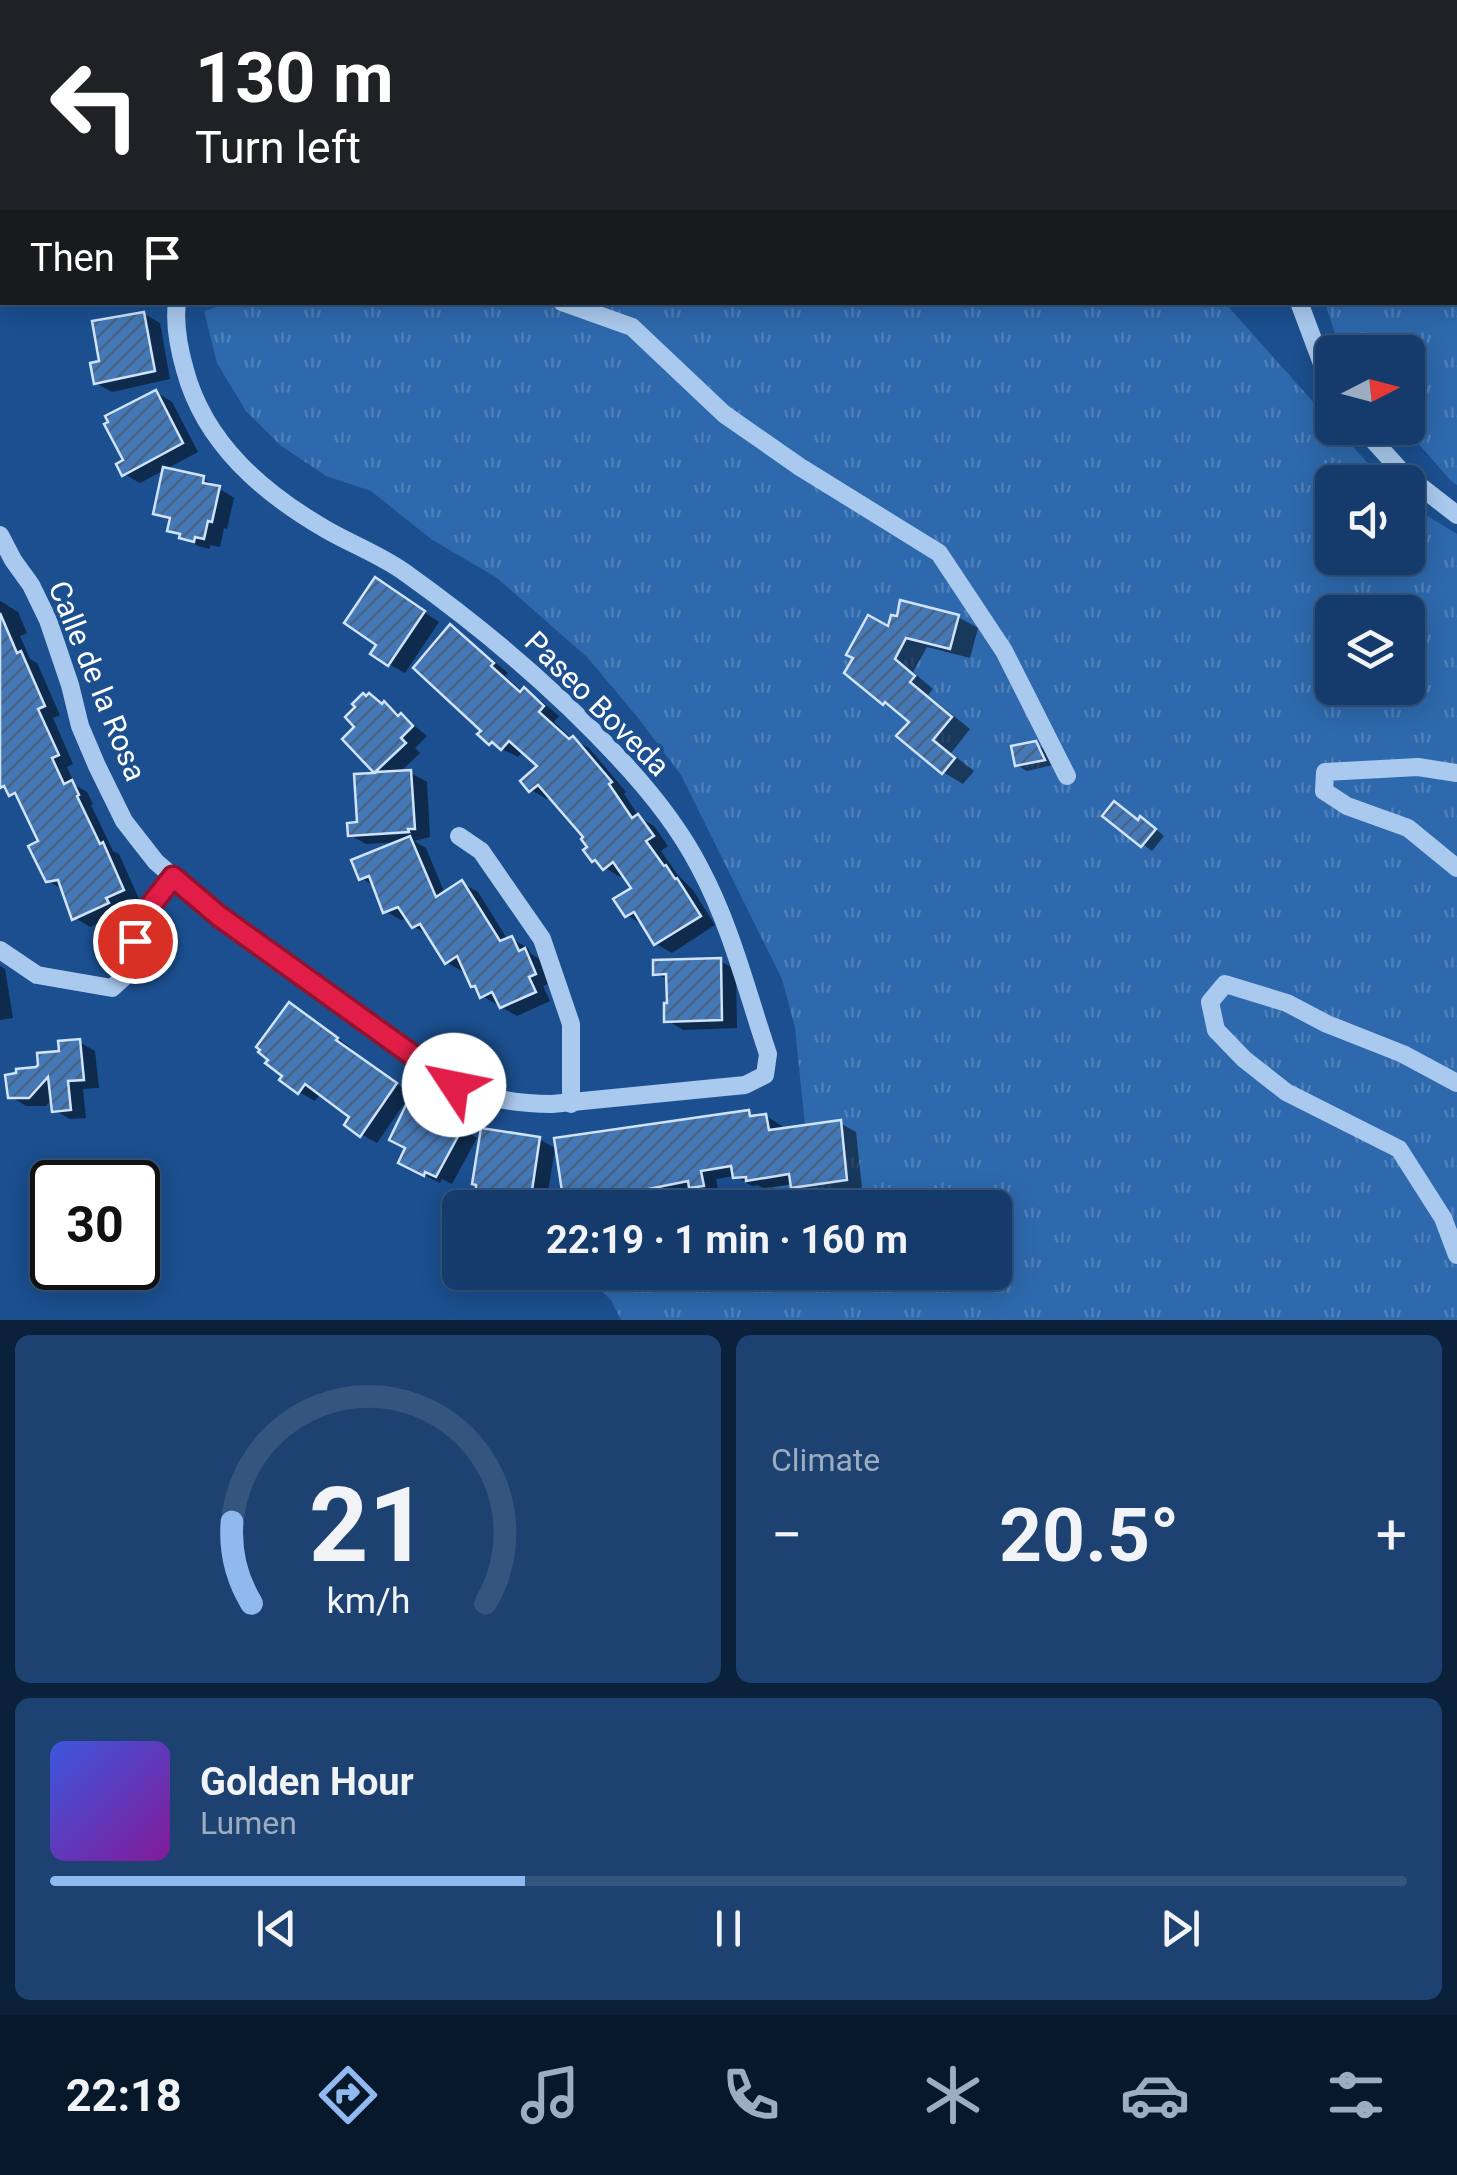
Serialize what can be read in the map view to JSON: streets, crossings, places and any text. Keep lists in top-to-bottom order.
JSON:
{
  "streets": {
    "street": ["Calle de la Rosa", "Paseo Boveda"]
  },
  "crossings": [
    ["Calle de la Rosa", "Paseo Boveda"]
  ],
  "north": "right",
  "page": {
    "turn": ["130 m", "Turn left"],
    "then": "Then",
    "limit": "30",
    "trip": "22:19 · 1 min · 160 m",
    "tile": "Climate",
    "heat": ["−", "20.5°", "+"],
    "song": ["Golden Hour", "Lumen"],
    "tabs": "22:18",
    "gauge": ["21", "km/h"]
  }
}
